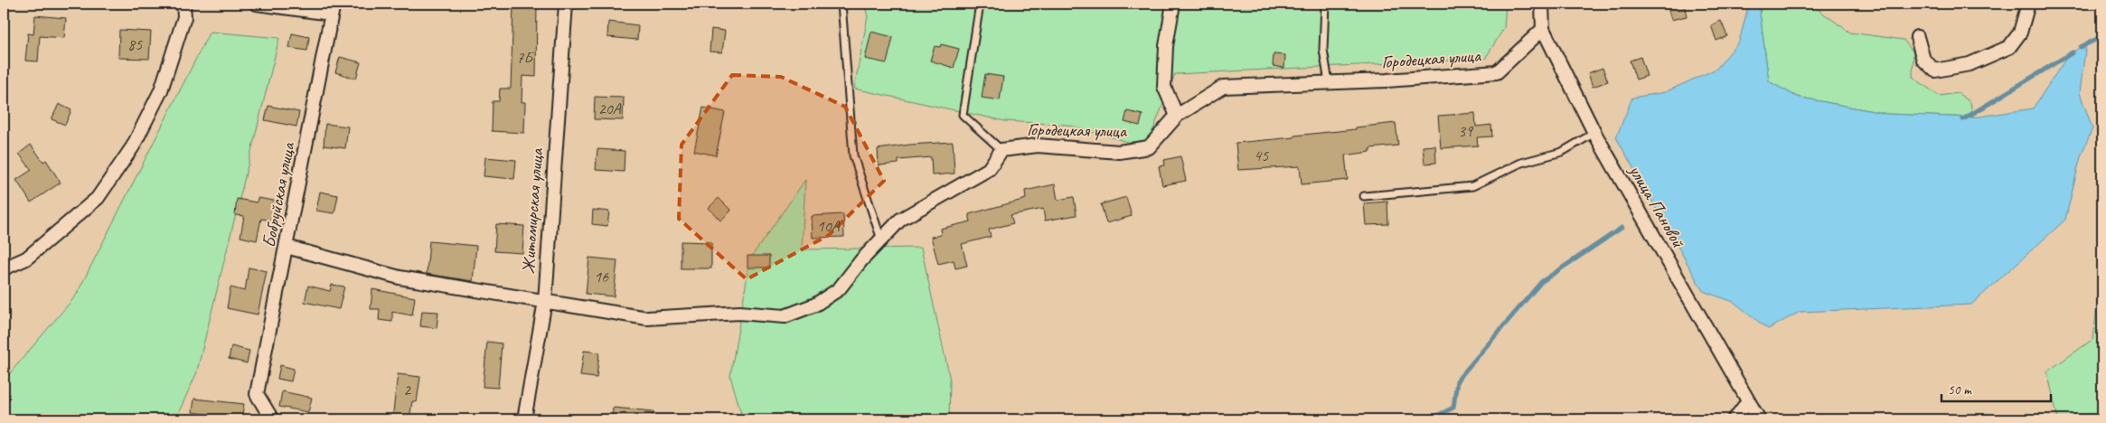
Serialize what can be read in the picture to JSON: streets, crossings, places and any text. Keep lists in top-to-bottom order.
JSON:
{
  "streets": {
    "street": [
      "Городецкая улица",
      "Бобруйская улица",
      "улица Пановой",
      "Житомирская улица"
    ]
  },
  "crossings": [
    ["Городецкая улица", "Бобруйская улица"],
    ["Городецкая улица", "улица Пановой"],
    ["Городецкая улица", "Житомирская улица"]
  ],
  "house_numbers": [
    "85",
    "7Б",
    "20А",
    "39",
    "45",
    "10А",
    "16",
    "2"
  ],
  "scale_bar": "50 m"
}
